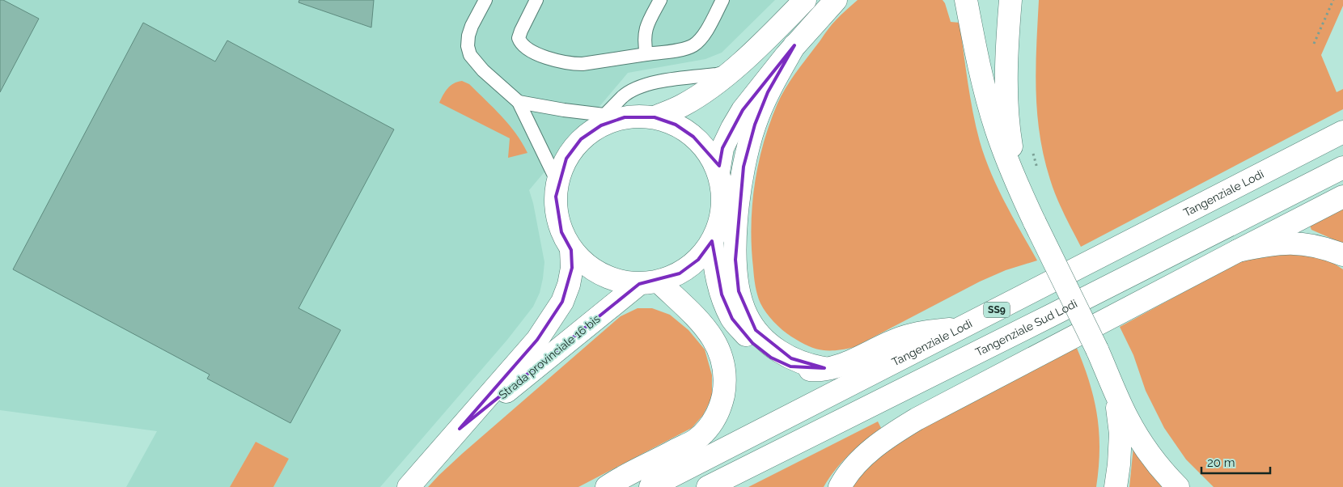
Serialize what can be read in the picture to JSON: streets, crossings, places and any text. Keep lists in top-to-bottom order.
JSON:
{
  "streets": {
    "main road": [
      "Tangenziale Lodi",
      "SS9",
      "Tangenziale Sud Lodi",
      "Strada provinciale 16 bis"
    ]
  },
  "scale_bar": "20 m"
}
